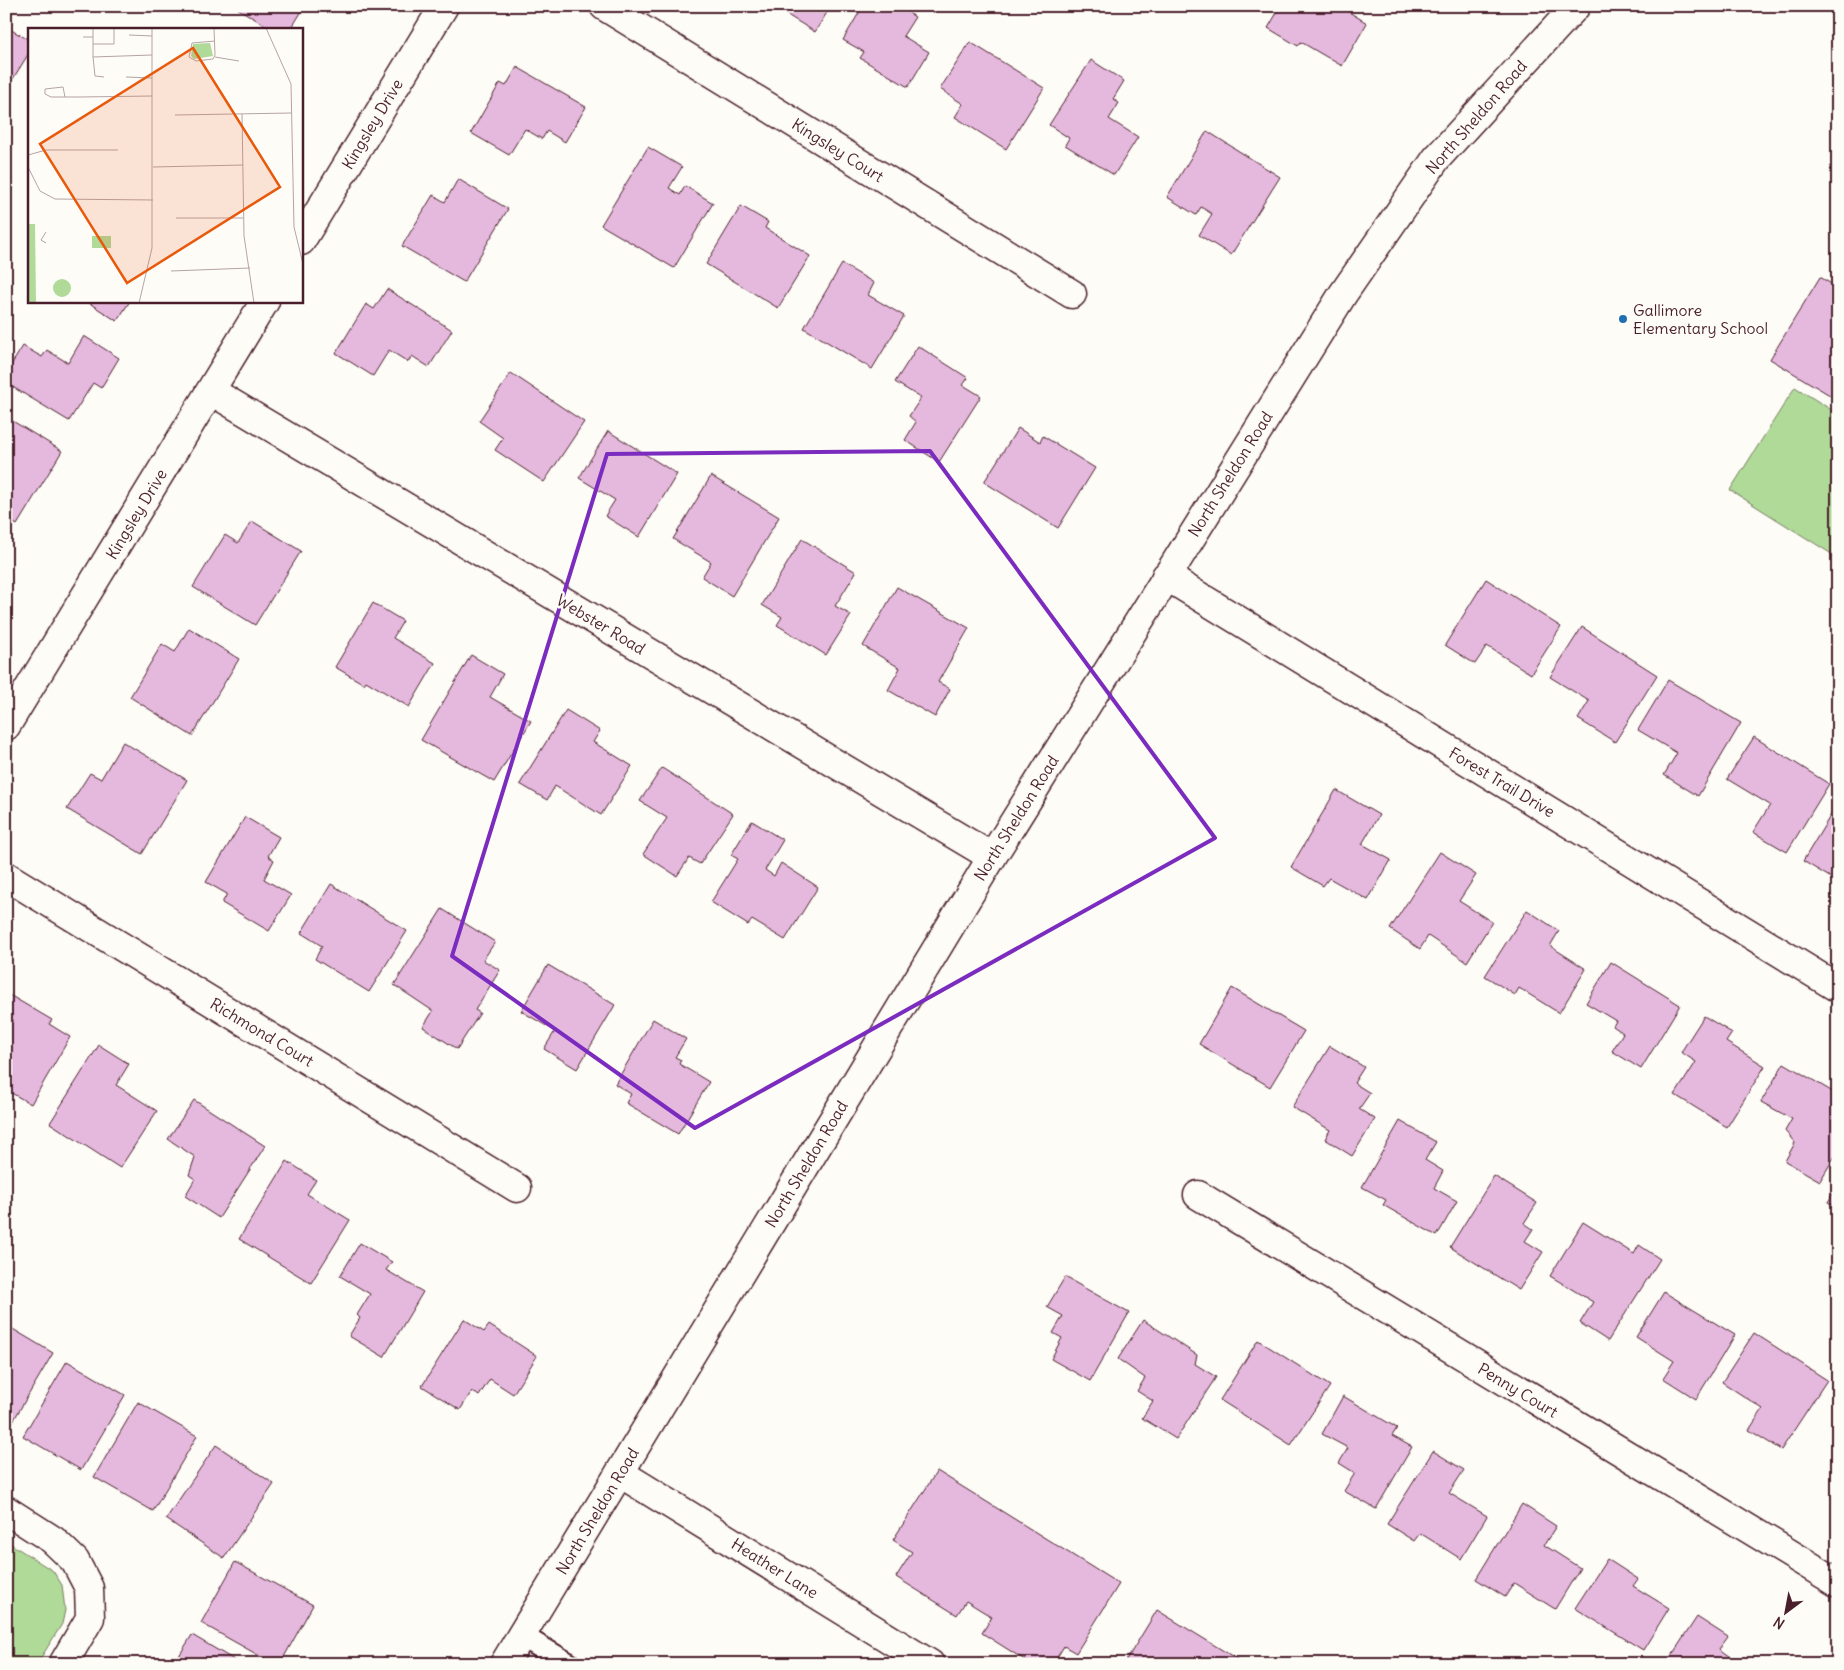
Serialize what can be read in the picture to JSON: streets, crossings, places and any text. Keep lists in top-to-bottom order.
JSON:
{
  "streets": {
    "street": [
      "North Sheldon Road",
      "Kingsley Drive",
      "Kingsley Court",
      "Webster Road",
      "Forest Trail Drive",
      "Richmond Court",
      "Penny Court",
      "Heather Lane"
    ]
  },
  "crossings": [
    ["North Sheldon Road", "Webster Road"],
    ["North Sheldon Road", "Forest Trail Drive"],
    ["North Sheldon Road", "Heather Lane"],
    ["Kingsley Drive", "Webster Road"]
  ],
  "places": ["Gallimore Elementary School"],
  "north": "bottom left"
}
